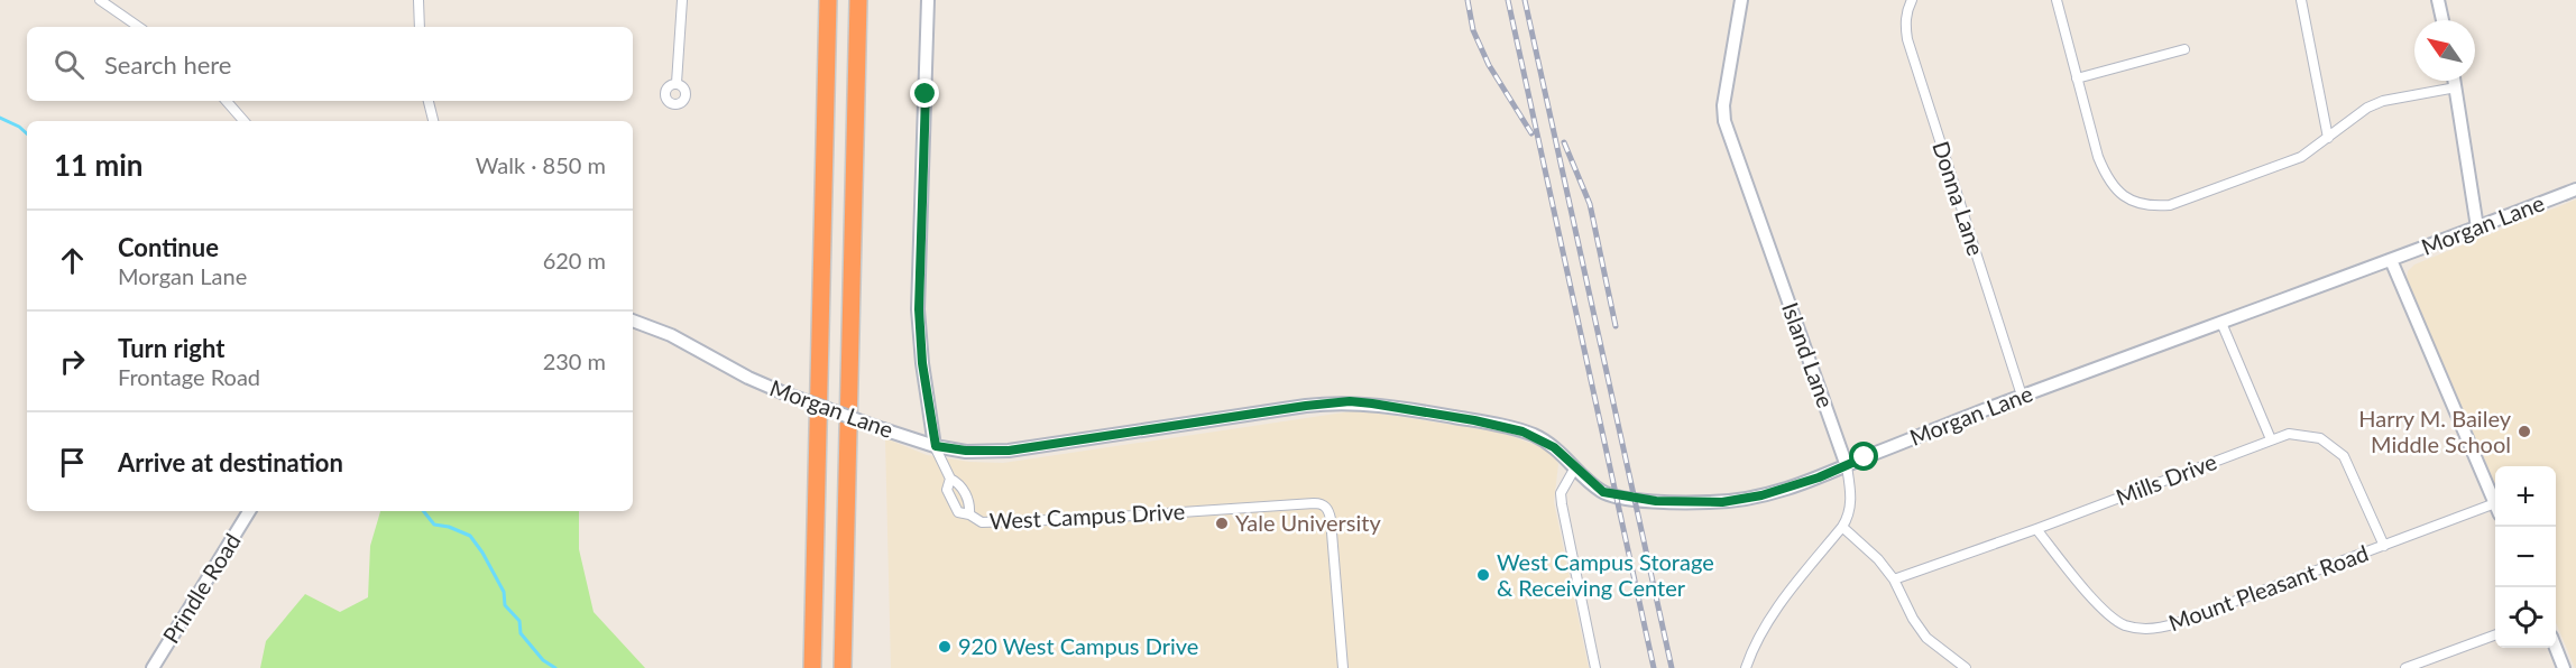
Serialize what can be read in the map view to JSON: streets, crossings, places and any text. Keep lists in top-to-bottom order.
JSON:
{
  "streets": {
    "street": [
      "Donna Lane",
      "Morgan Lane",
      "Island Lane",
      "Mills Drive",
      "West Campus Drive",
      "Prindle Road",
      "Mount Pleasant Road"
    ]
  },
  "crossings": [
    ["Donna Lane", "Morgan Lane"],
    ["Morgan Lane", "Island Lane"],
    ["Morgan Lane", "West Campus Drive"],
    ["Mills Drive", "Mount Pleasant Road"]
  ],
  "places": [
    "Harry M. Bailey Middle School",
    "Yale University",
    "West Campus Storage & Receiving Center",
    "920 West Campus Drive"
  ],
  "north": "top left",
  "page": {
    "search": "Search here",
    "heading": ["11 min", "Walk · 850 m"],
    "list": [
      ["Continue", "Morgan Lane", "620 m"],
      ["Turn right", "Frontage Road", "230 m"],
      "Arrive at destination"
    ],
    "map_buttons": ["+", "−"]
  }
}
